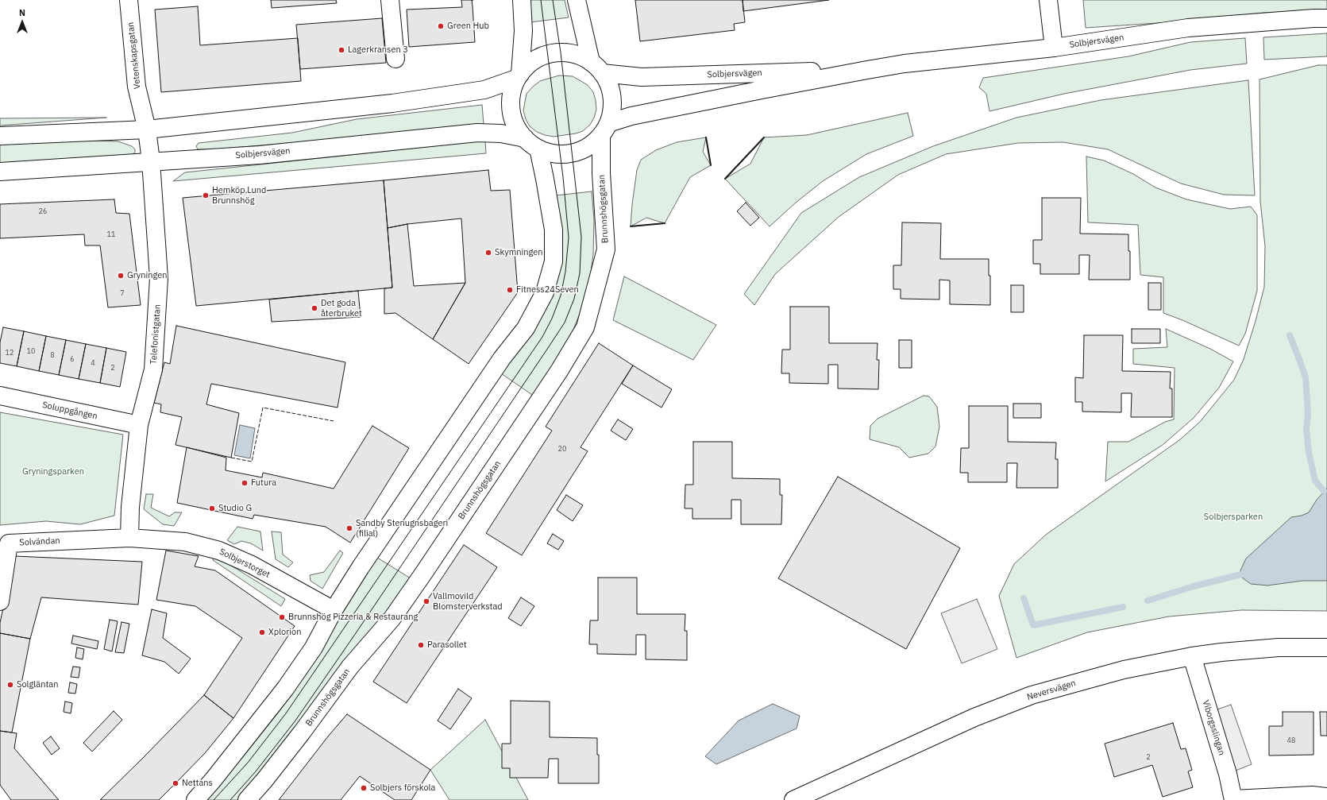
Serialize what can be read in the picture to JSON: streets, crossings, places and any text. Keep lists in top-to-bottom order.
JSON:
{
  "streets": {
    "street": [
      "Solbjersvägen",
      "Vetenskapsgatan",
      "Brunnshögsgatan",
      "Telefonistgatan",
      "Soluppgången",
      "Solvändan",
      "Solbjerstorget",
      "Neversvägen",
      "Viborgsslingan"
    ]
  },
  "crossings": [
    ["Solbjersvägen", "Vetenskapsgatan"],
    ["Solbjersvägen", "Brunnshögsgatan"],
    ["Solbjersvägen", "Telefonistgatan"],
    ["Vetenskapsgatan", "Telefonistgatan"],
    ["Telefonistgatan", "Soluppgången"],
    ["Telefonistgatan", "Solvändan"],
    ["Telefonistgatan", "Solbjerstorget"],
    ["Solvändan", "Solbjerstorget"],
    ["Neversvägen", "Viborgsslingan"]
  ],
  "parks": ["Gryningsparken", "Solbjersparken"],
  "places": [
    "Green Hub",
    "Lagerkransen 3",
    "Hemköp Lund Brunnshög",
    "Skymningen",
    "Gryningen",
    "Fitness24Seven",
    "Det goda återbruket",
    "Futura",
    "Studio G",
    "Sandby Stenugnsbageri (filial)",
    "Vallmovild Blomsterverkstad",
    "Brunnshög Pizzeria & Restaurang",
    "Xplorion",
    "Parasollet",
    "Solgläntan",
    "Nettans",
    "Solbjers förskola"
  ],
  "house_numbers": [
    "26",
    "11",
    "7",
    "10",
    "12",
    "8",
    "6",
    "4",
    "2",
    "20",
    "48",
    "2"
  ],
  "north": "top"
}
